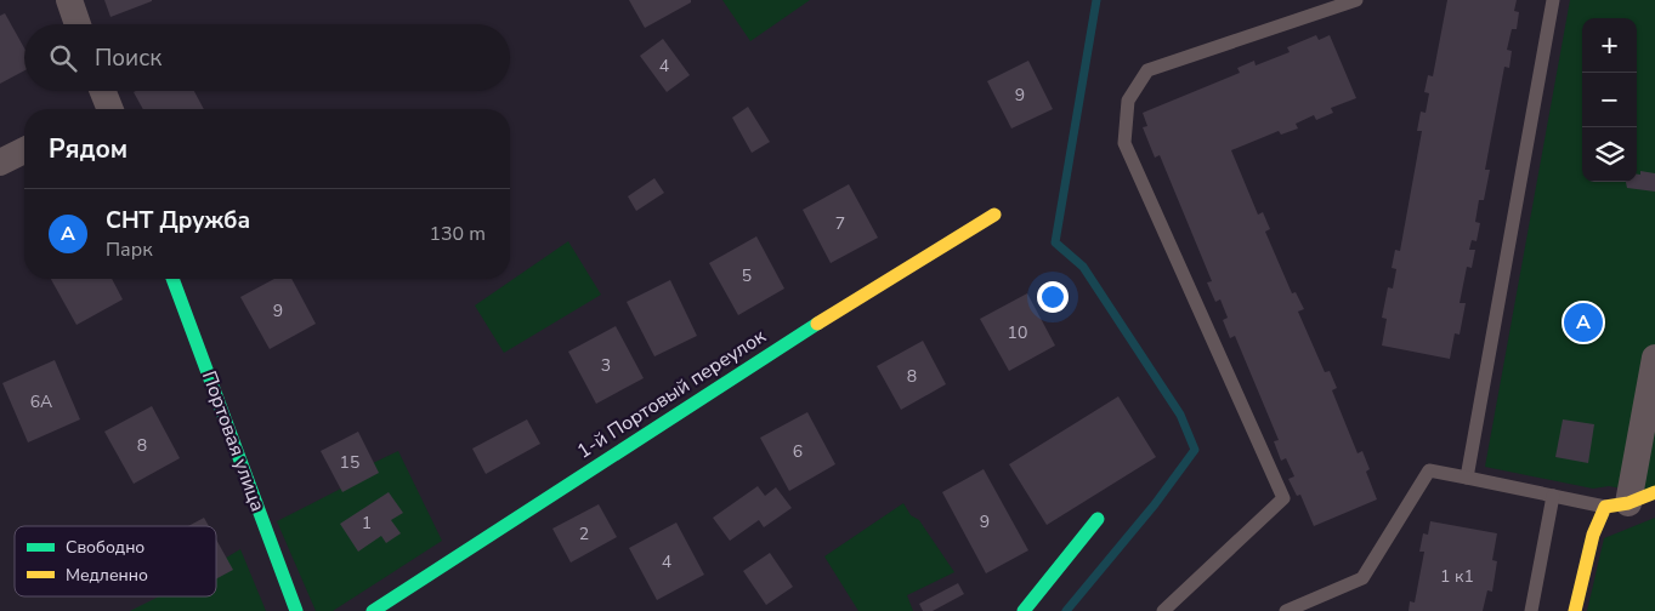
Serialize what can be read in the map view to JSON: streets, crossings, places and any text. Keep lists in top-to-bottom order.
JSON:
{
  "streets": {
    "street": ["1-й Портовый переулок", "Портовая улица"]
  },
  "house_numbers": [
    "4",
    "9",
    "7",
    "5",
    "9",
    "10",
    "3",
    "8",
    "6А",
    "8",
    "6",
    "15",
    "9",
    "1",
    "2",
    "4",
    "1 к1"
  ],
  "legend": ["Свободно", "Медленно"],
  "page": {
    "map_buttons": ["+", "−"],
    "search": "Поиск",
    "heading": "Рядом",
    "list": [
      {
        "mark": "A",
        "name": "СНТ Дружба",
        "note": "Парк",
        "value": "130 m"
      }
    ],
    "pins": "A"
  }
}
